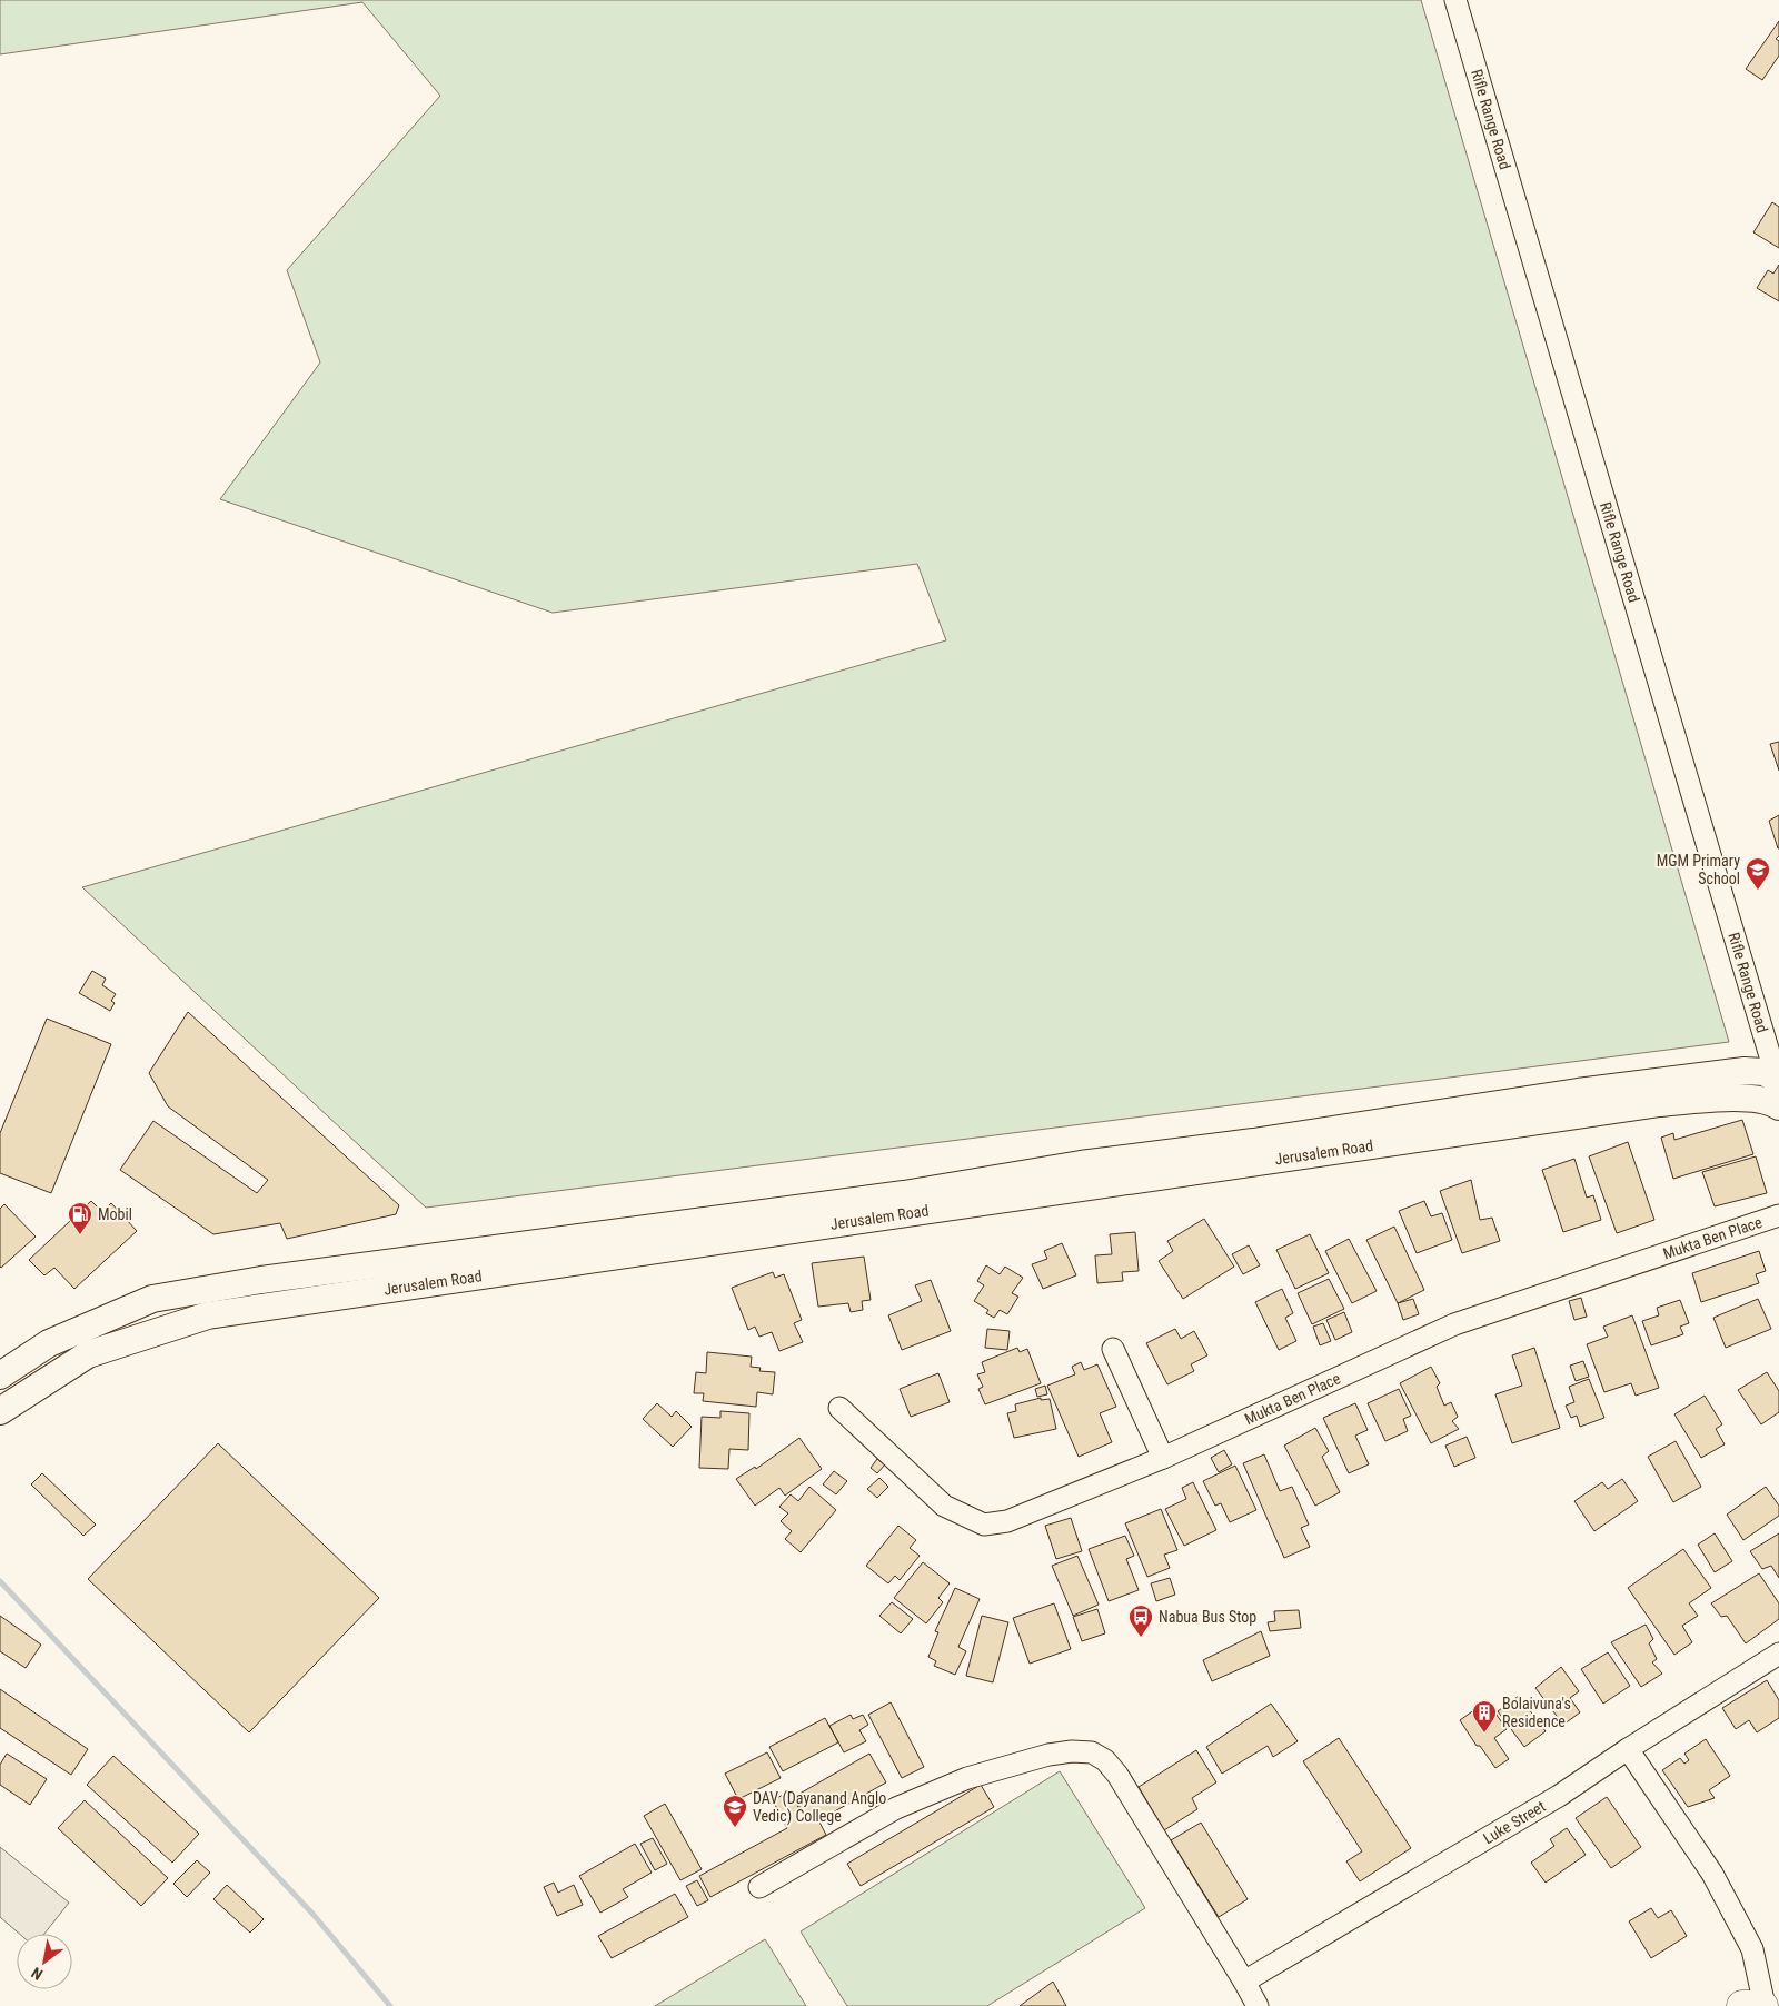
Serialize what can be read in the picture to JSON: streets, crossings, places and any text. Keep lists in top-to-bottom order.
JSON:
{
  "streets": {
    "main road": ["Jerusalem Road"],
    "street": ["Rifle Range Road", "Mukta Ben Place", "Luke Street"]
  },
  "crossings": [
    ["Rifle Range Road", "Jerusalem Road"]
  ],
  "places": {
    "school or university": ["MGM Primary School", "DAV (Dayanand Anglo Vedic) College"],
    "fuel station": ["Mobil"],
    "bus stop": ["Nabua Bus Stop"],
    "building": ["Bolaivuna's Residence"]
  },
  "north": "bottom left"
}
